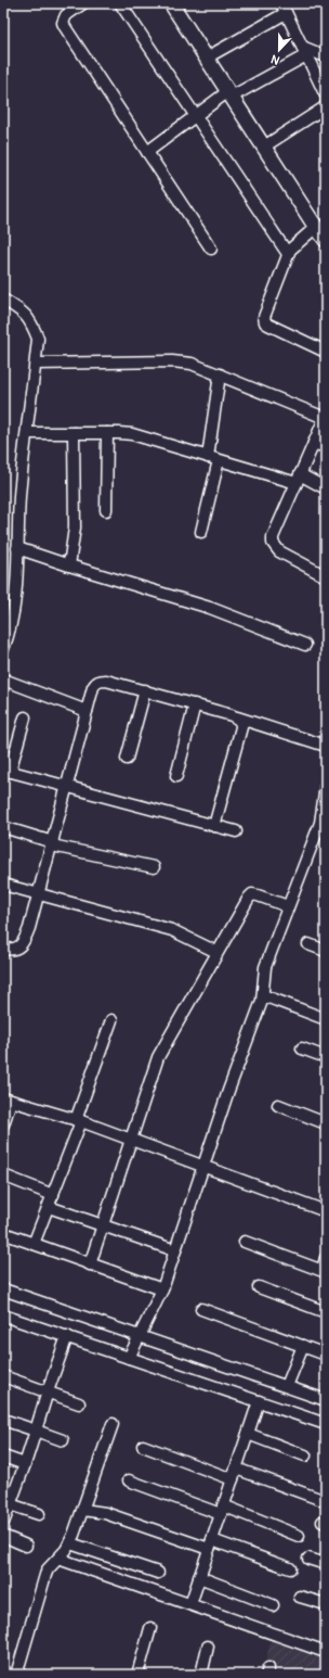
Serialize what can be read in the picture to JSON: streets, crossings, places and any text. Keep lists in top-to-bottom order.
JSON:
{
  "north": "bottom"
}
